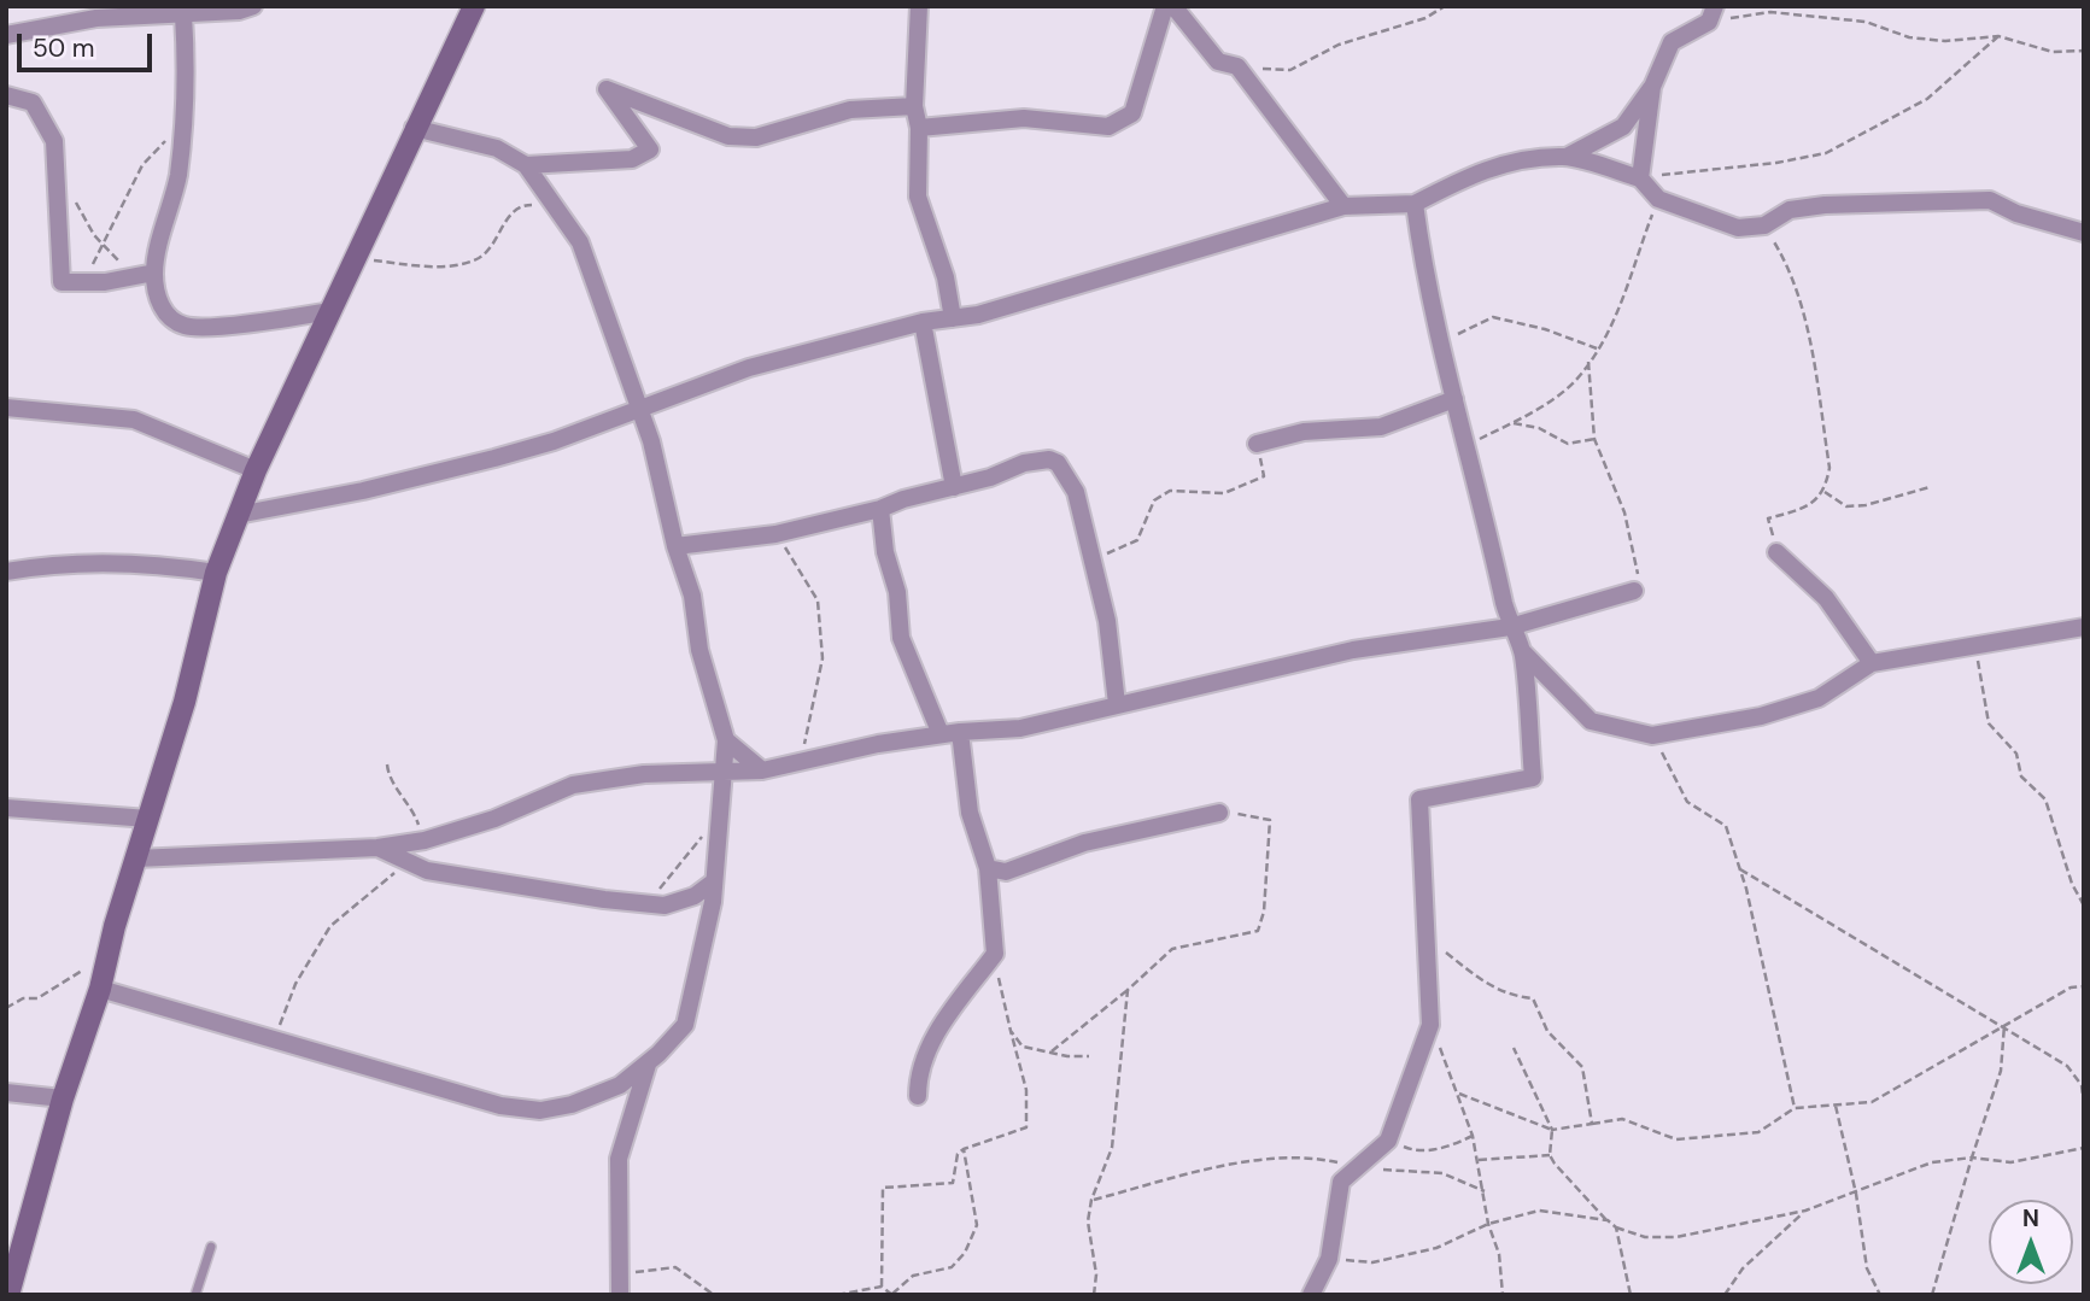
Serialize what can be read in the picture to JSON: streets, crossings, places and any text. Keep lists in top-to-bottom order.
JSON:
{
  "scale_bar": "50 m",
  "north": "top"
}
